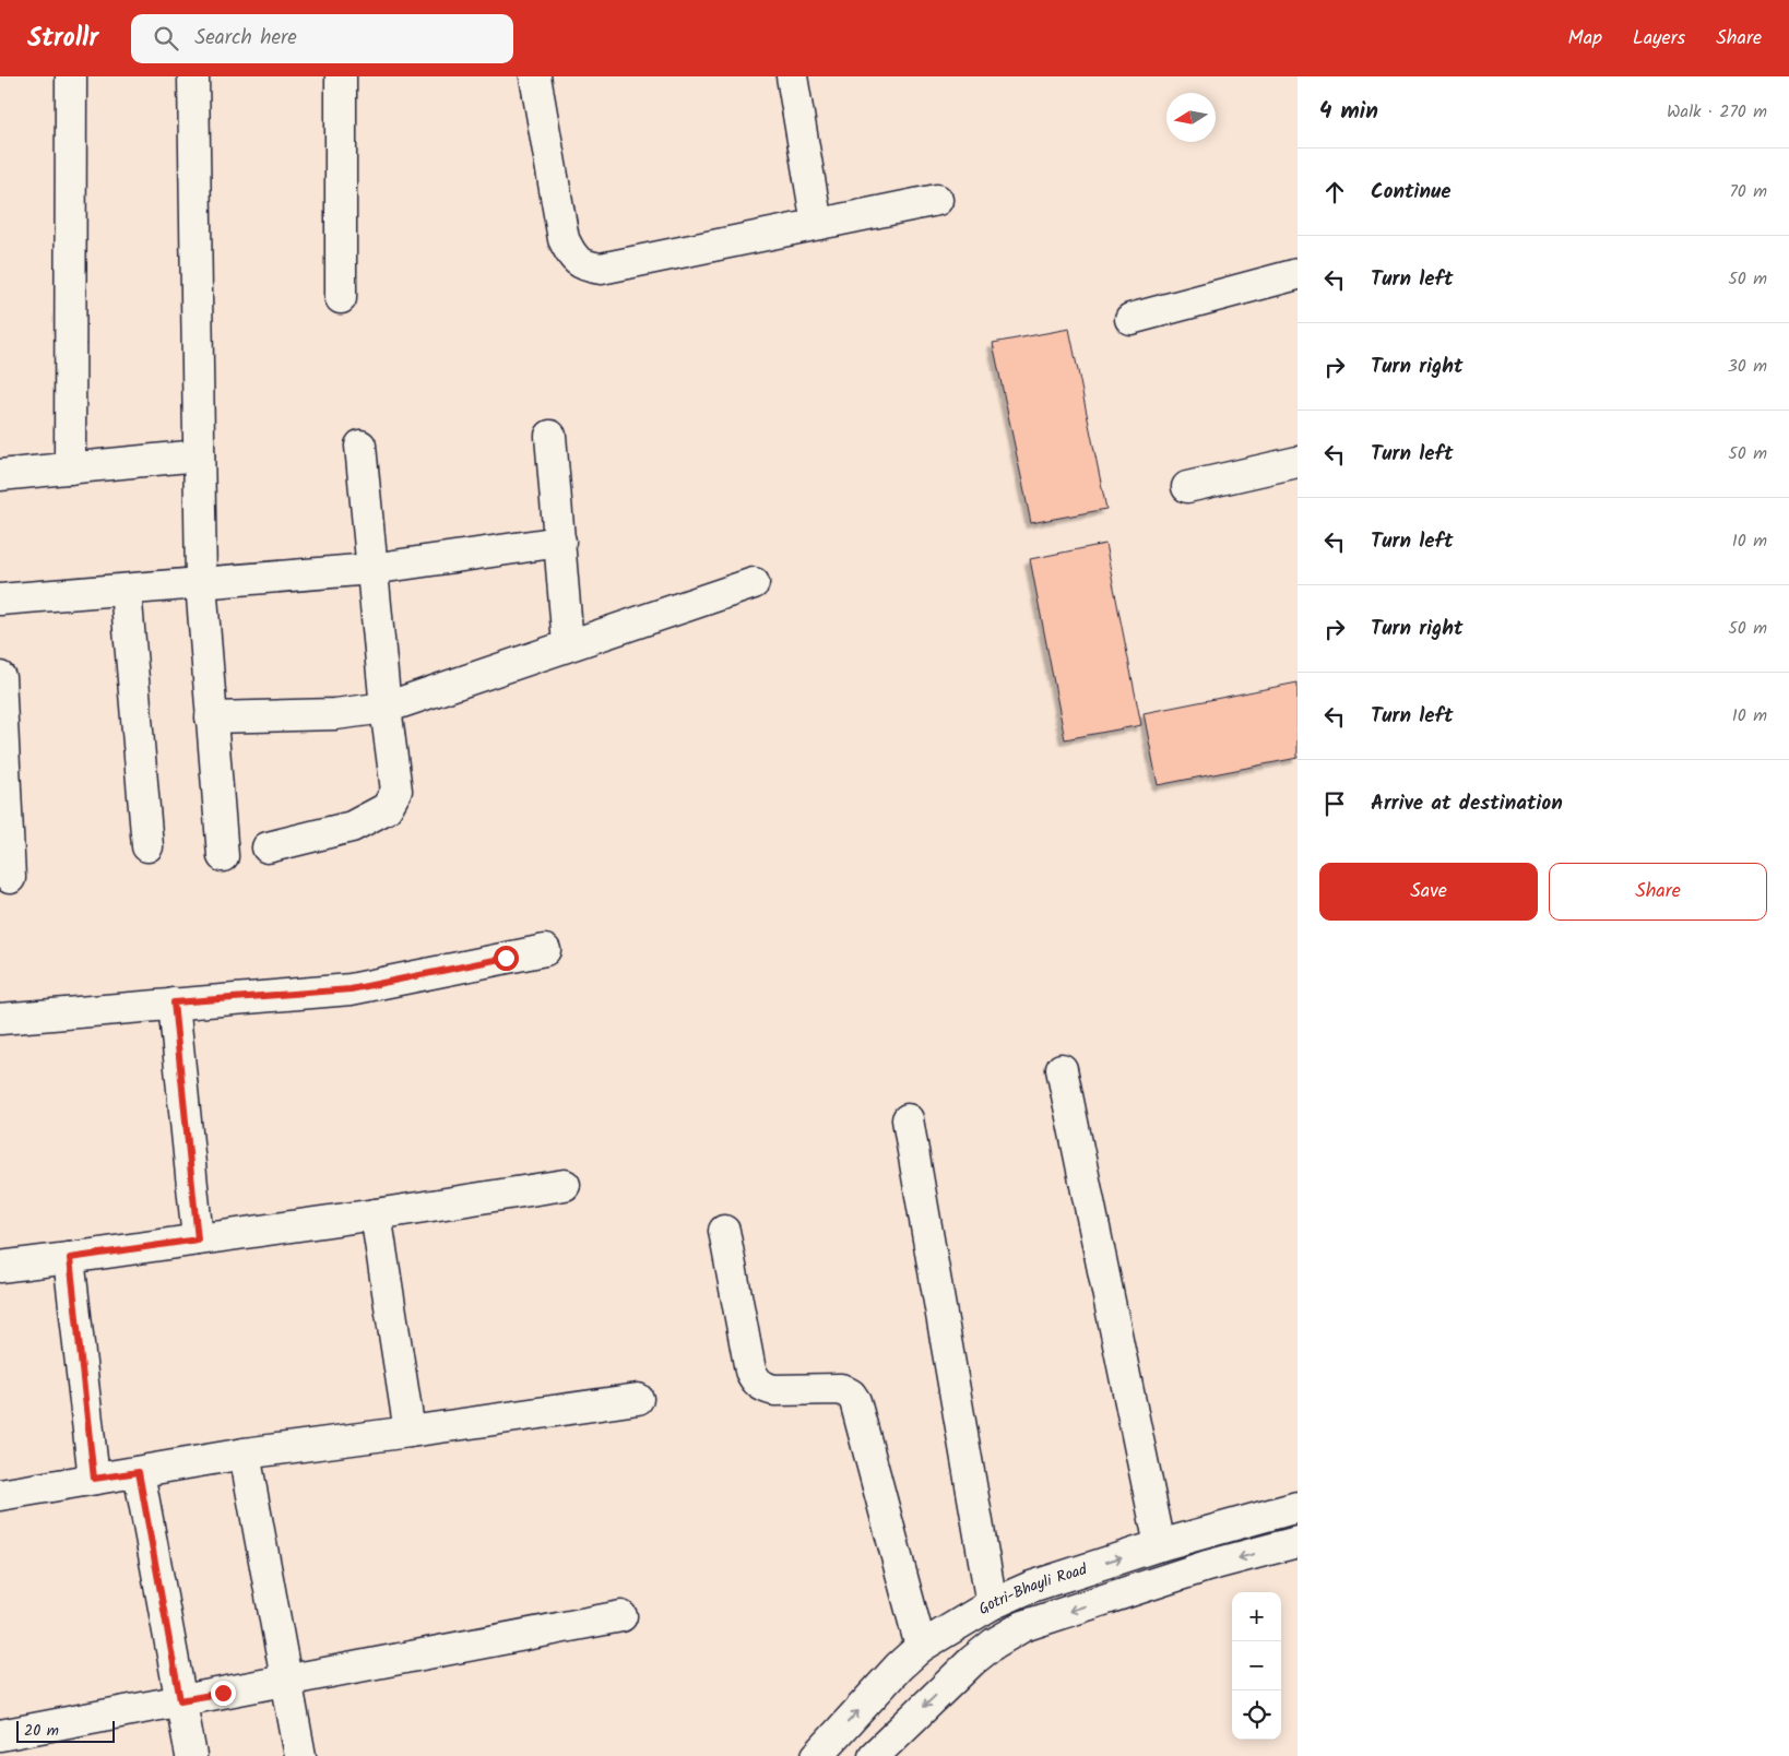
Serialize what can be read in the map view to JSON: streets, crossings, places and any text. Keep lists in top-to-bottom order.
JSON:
{
  "streets": {
    "street": ["Gotri-Bhayli Road"]
  },
  "scale_bar": "20 m",
  "north": "left",
  "page": {
    "header": "Strollr",
    "search": "Search here",
    "nav": ["Map", "Layers", "Share"],
    "heading": ["4 min", "Walk · 270 m"],
    "list": [
      ["Continue", "70 m"],
      ["Turn left", "50 m"],
      ["Turn right", "30 m"],
      ["Turn left", "50 m"],
      ["Turn left", "10 m"],
      ["Turn right", "50 m"],
      ["Turn left", "10 m"],
      "Arrive at destination"
    ],
    "buttons": ["Save", "Share"],
    "map_buttons": ["+", "−"],
    "scale": "20 m"
  }
}
